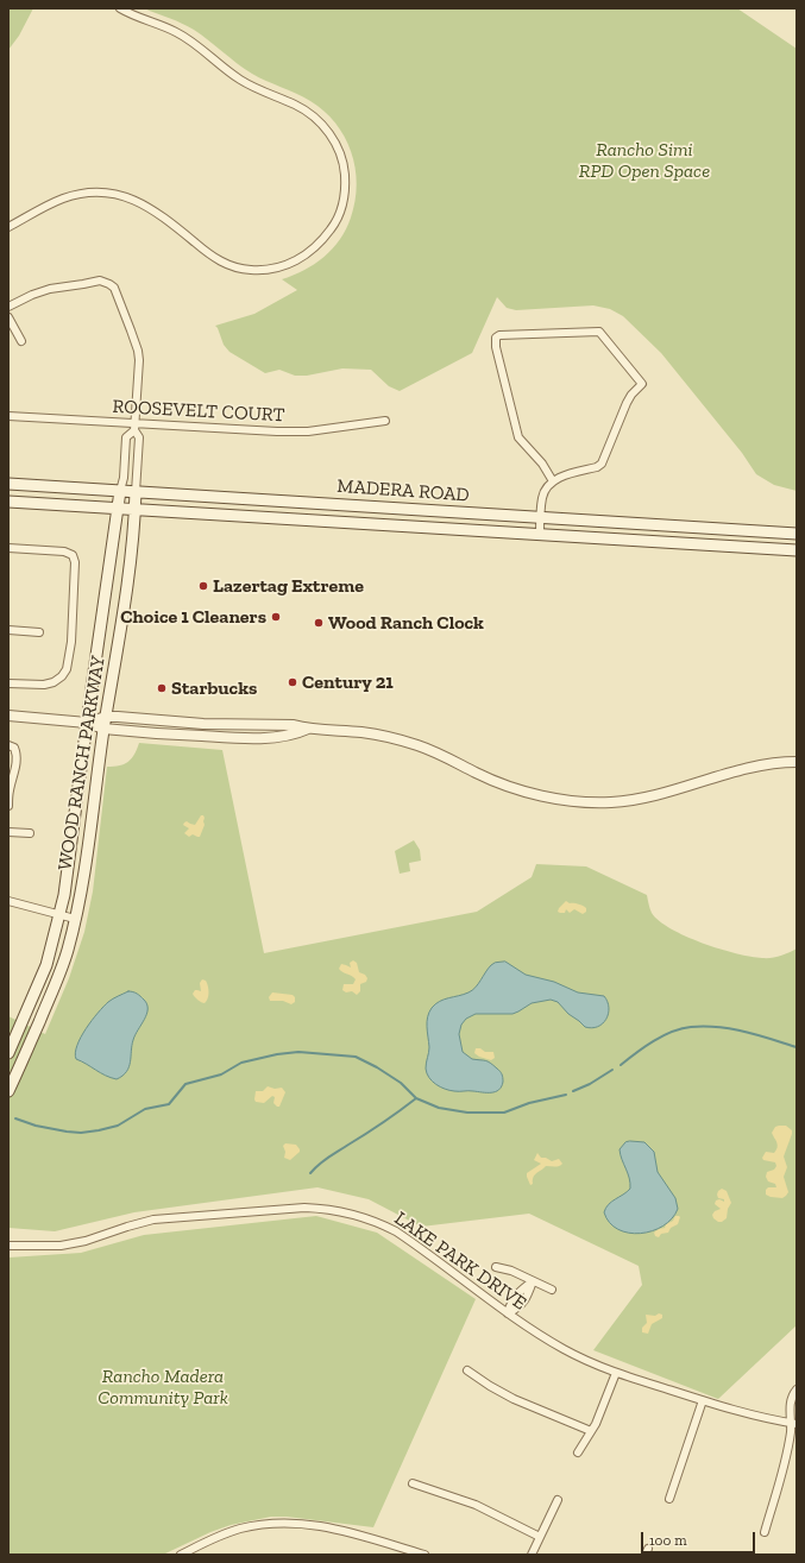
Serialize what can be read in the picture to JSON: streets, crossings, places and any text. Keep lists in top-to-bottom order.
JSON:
{
  "streets": {
    "main road": ["MADERA ROAD", "WOOD RANCH PARKWAY"],
    "street": ["ROOSEVELT COURT", "LAKE PARK DRIVE"]
  },
  "crossings": [
    ["ROOSEVELT COURT", "WOOD RANCH PARKWAY"],
    ["MADERA ROAD", "WOOD RANCH PARKWAY"]
  ],
  "parks": ["Rancho Simi RPD Open Space", "Rancho Madera Community Park"],
  "places": [
    "Lazertag Extreme",
    "Choice 1 Cleaners",
    "Wood Ranch Clock",
    "Century 21",
    "Starbucks"
  ],
  "scale_bar": "100 m"
}
